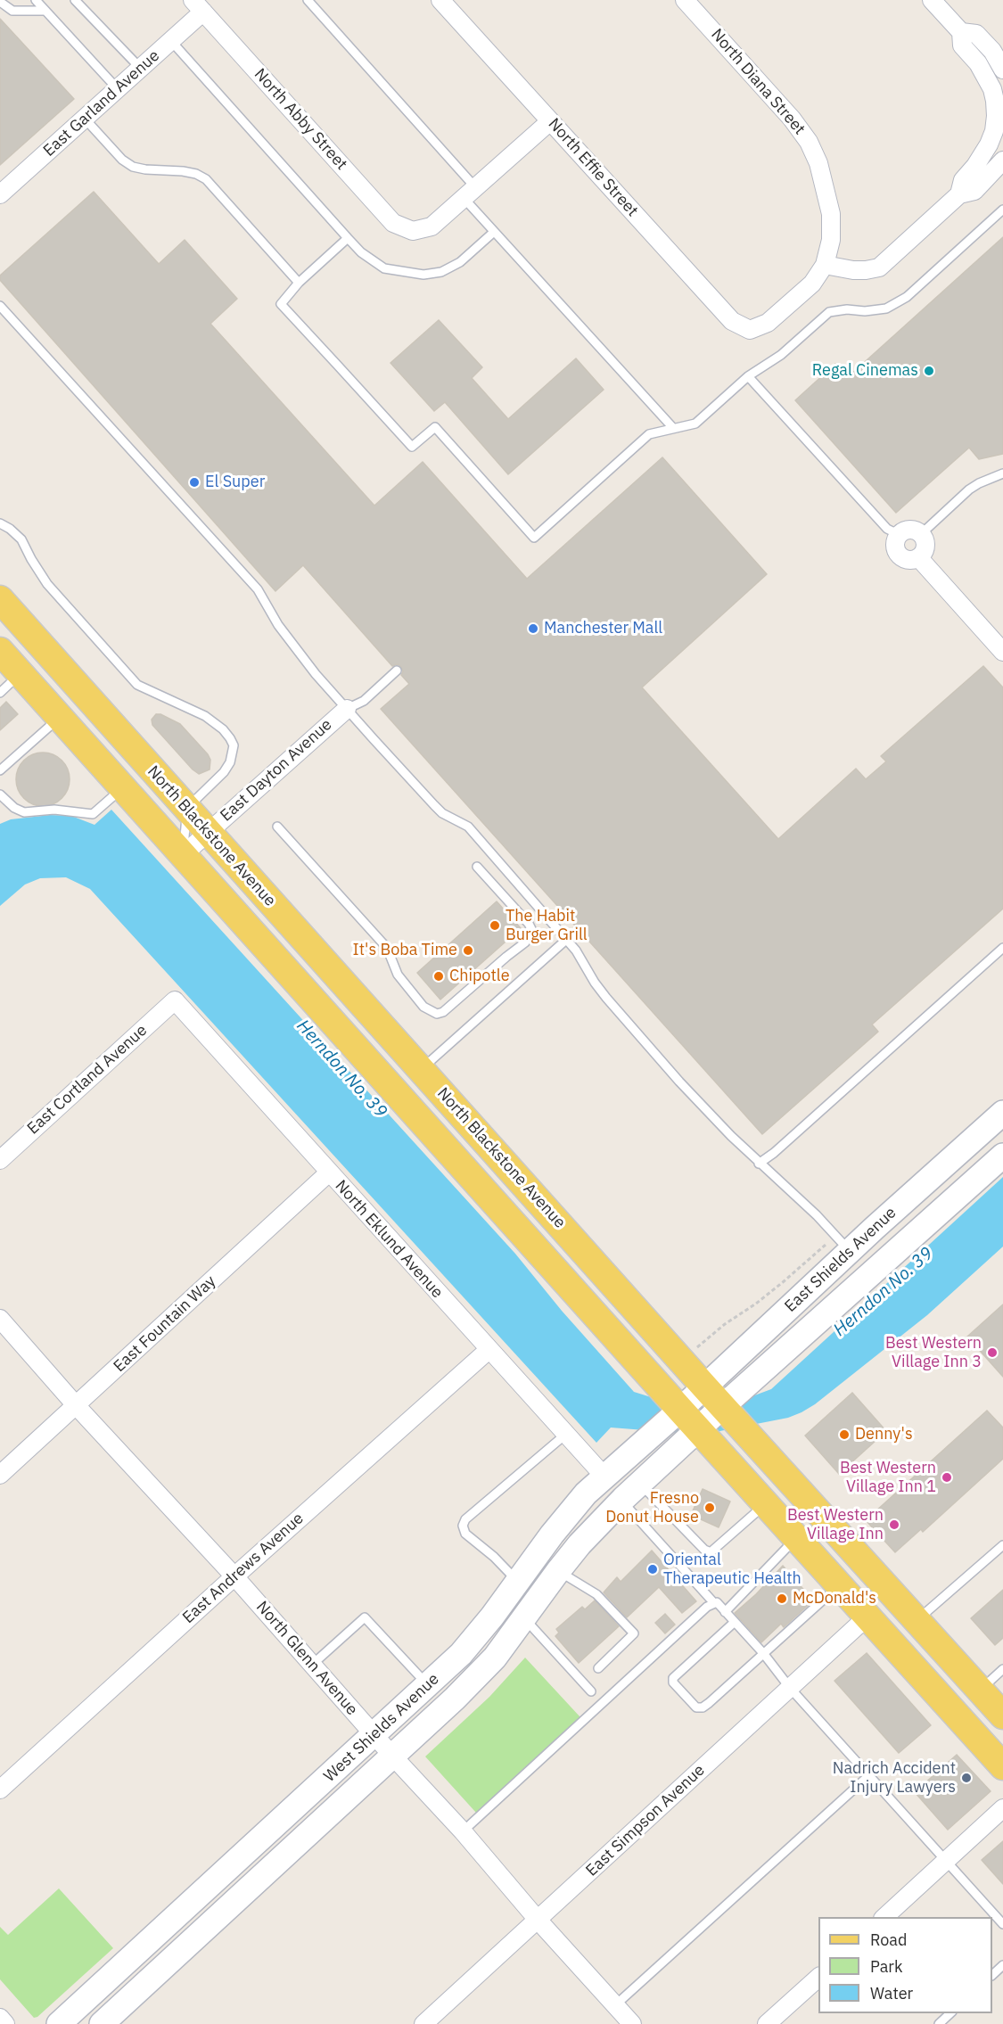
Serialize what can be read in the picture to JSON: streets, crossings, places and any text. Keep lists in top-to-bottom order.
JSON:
{
  "streets": {
    "main road": ["North Blackstone Avenue", "East Shields Avenue", "West Shields Avenue"],
    "street": [
      "North Diana Street",
      "East Garland Avenue",
      "North Abby Street",
      "North Effie Street",
      "East Dayton Avenue",
      "East Cortland Avenue",
      "North Eklund Avenue",
      "East Fountain Way",
      "East Andrews Avenue",
      "North Glenn Avenue",
      "East Simpson Avenue"
    ]
  },
  "crossings": [
    ["North Diana Street", "North Effie Street"],
    ["East Garland Avenue", "North Abby Street"],
    ["East Dayton Avenue", "North Blackstone Avenue"],
    ["North Blackstone Avenue", "East Shields Avenue"],
    ["North Blackstone Avenue", "West Shields Avenue"],
    ["North Blackstone Avenue", "East Simpson Avenue"],
    ["East Cortland Avenue", "North Eklund Avenue"],
    ["North Eklund Avenue", "East Fountain Way"],
    ["North Eklund Avenue", "East Andrews Avenue"],
    ["North Eklund Avenue", "West Shields Avenue"],
    ["East Shields Avenue", "West Shields Avenue"],
    ["East Fountain Way", "North Glenn Avenue"],
    ["East Andrews Avenue", "North Glenn Avenue"],
    ["North Glenn Avenue", "West Shields Avenue"],
    ["North Glenn Avenue", "East Simpson Avenue"]
  ],
  "water": ["Herndon No. 39"],
  "places": [
    "Regal Cinemas",
    "El Super",
    "Manchester Mall",
    "The Habit Burger Grill",
    "It's Boba Time",
    "Chipotle",
    "Best Western Village Inn 3",
    "Denny's",
    "Best Western Village Inn 1",
    "Fresno Donut House",
    "Best Western Village Inn",
    "Oriental Therapeutic Health",
    "McDonald's",
    "Nadrich Accident Injury Lawyers"
  ],
  "legend": ["Road", "Park", "Water"]
}
